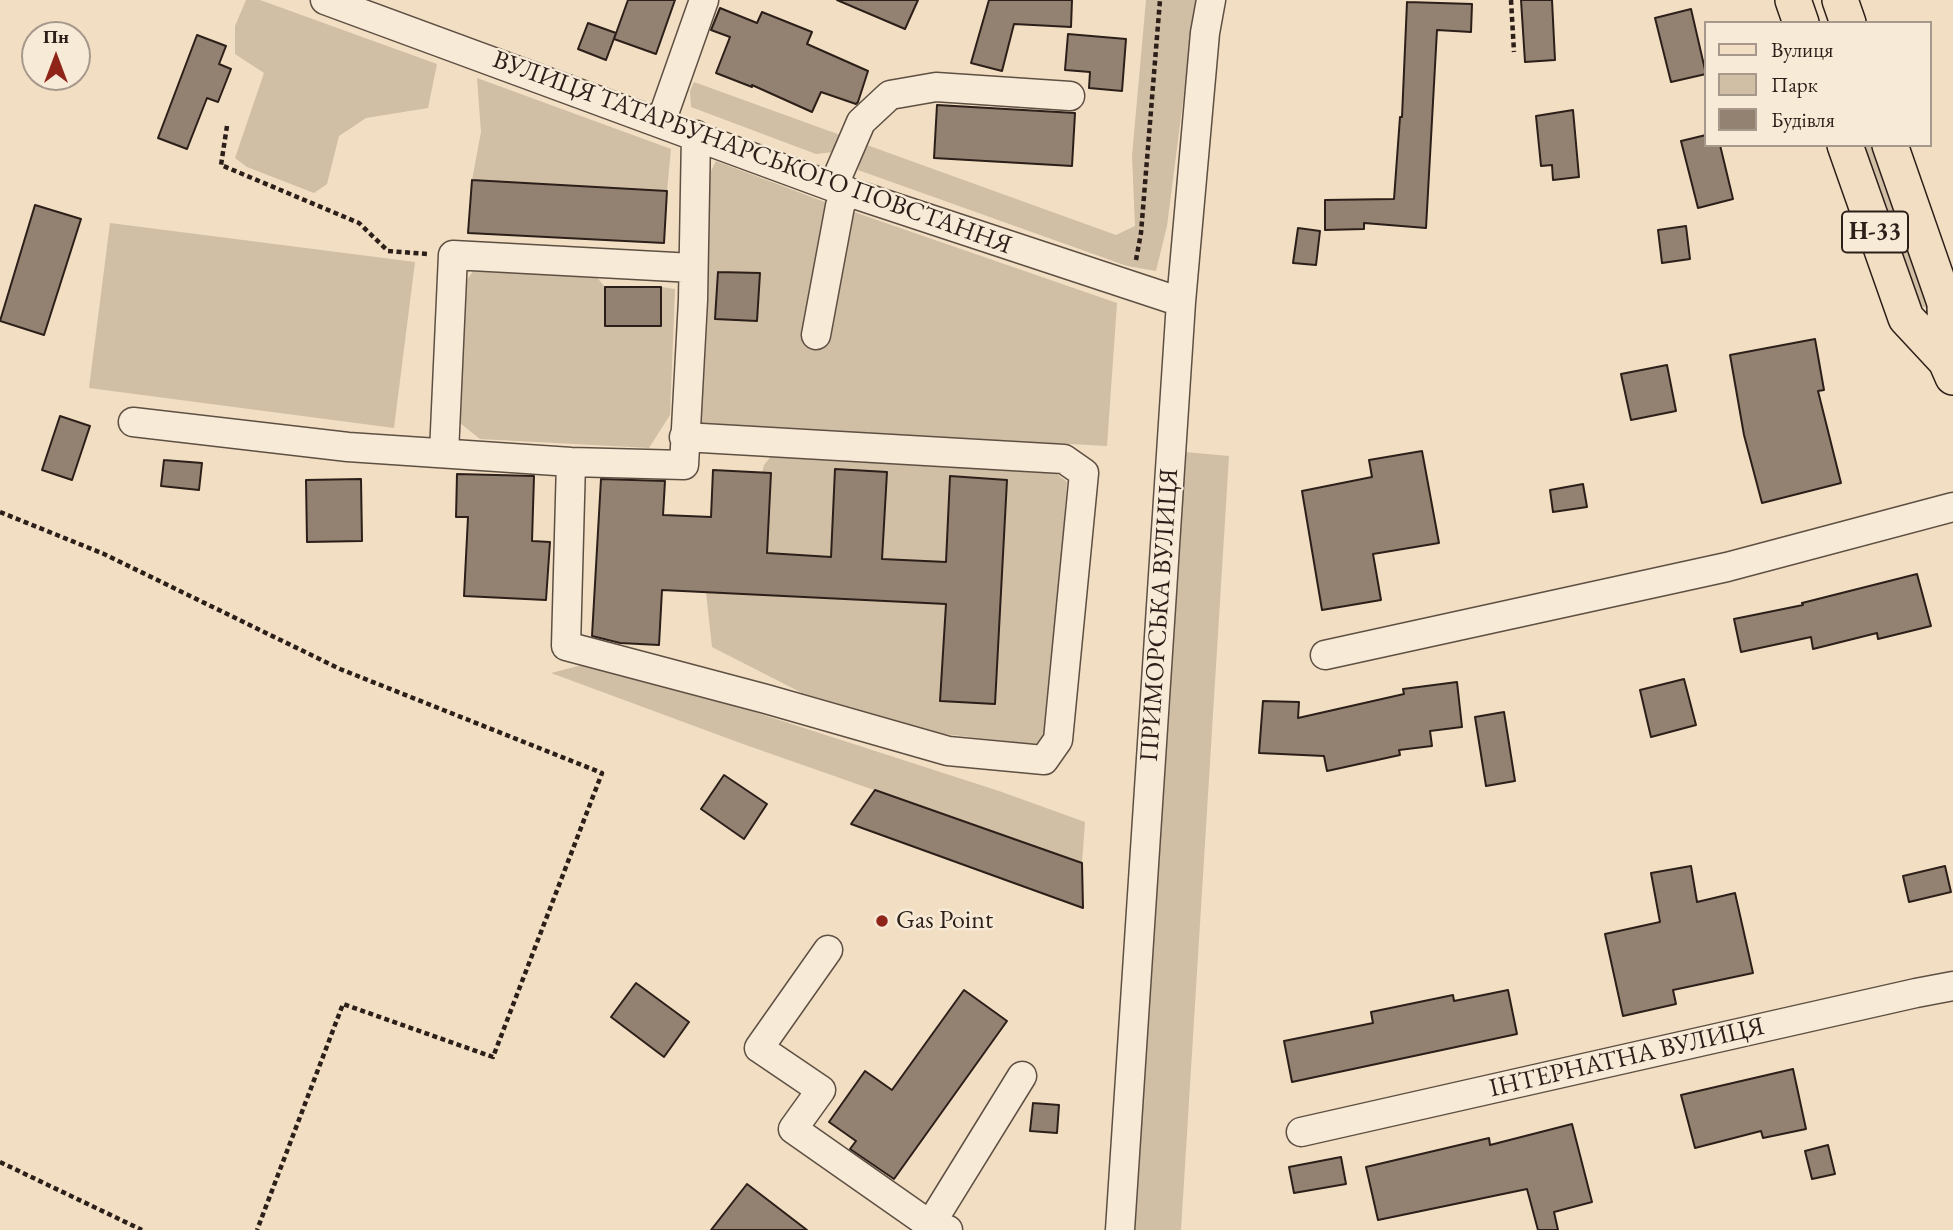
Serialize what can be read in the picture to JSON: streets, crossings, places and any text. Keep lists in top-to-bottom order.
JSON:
{
  "streets": {
    "main road": ["Н-33"],
    "street": ["ВУЛИЦЯ ТАТАРБУНАРСЬКОГО ПОВСТАННЯ", "ПРИМОРСЬКА ВУЛИЦЯ", "ІНТЕРНАТНА ВУЛИЦЯ"]
  },
  "crossings": [
    ["ВУЛИЦЯ ТАТАРБУНАРСЬКОГО ПОВСТАННЯ", "ПРИМОРСЬКА ВУЛИЦЯ"]
  ],
  "places": ["Gas Point"],
  "legend": ["Вулиця", "Парк", "Будівля"],
  "north": "top"
}
